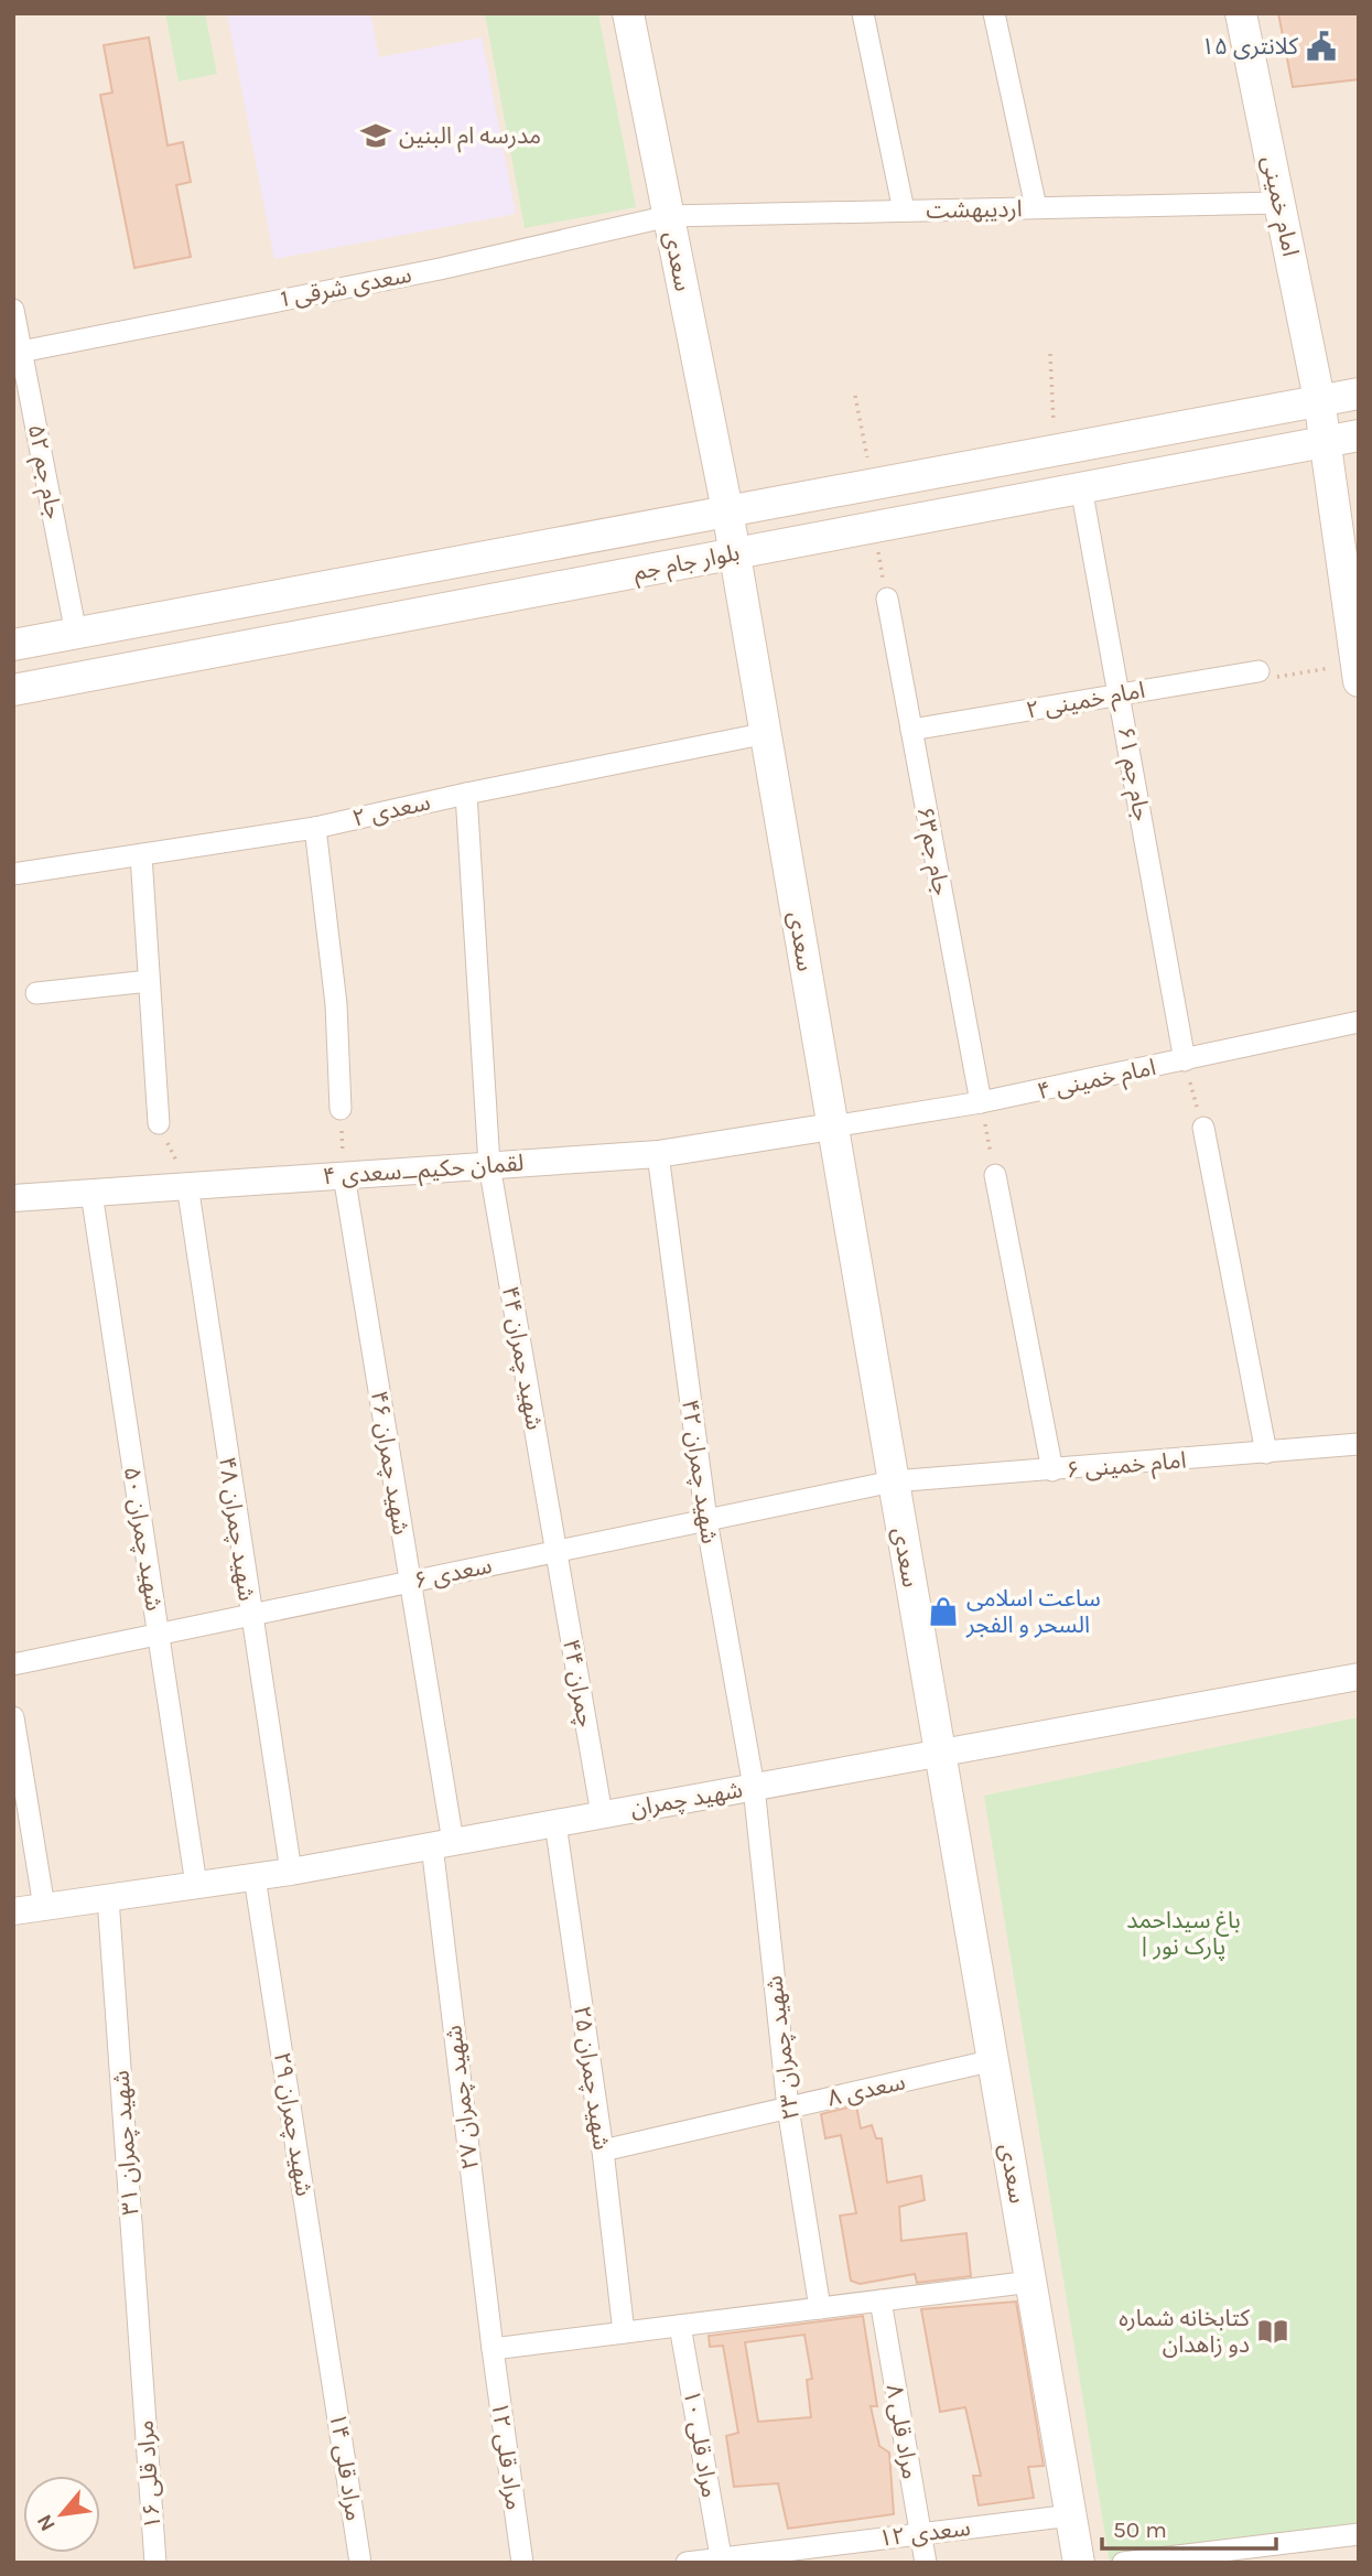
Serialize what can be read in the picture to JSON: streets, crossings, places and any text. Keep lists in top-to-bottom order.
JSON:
{
  "streets": {
    "main road": ["امام خمینی", "سعدی", "بلوار جام جم"],
    "street": [
      "اردیبهشت",
      "سعدی شرقی 1",
      "جام جم ۵۲",
      "امام خمینی ۲",
      "جام جم ۶۱",
      "سعدی ۲",
      "جام جم۶۳",
      "امام خمینی ۴",
      "لقمان حکیم_سعدی ۴",
      "شهید چمران ۴۴",
      "شهید چمران ۴۶",
      "امام خمینی ۶",
      "شهید چمران ۴۲",
      "شهید چمران ۴۸",
      "شهید چمران ۵۰",
      "سعدی ۶",
      "چمران ۴۴",
      "شهید چمران",
      "شهید چمران ۲۳",
      "شهید چمران ۲۵",
      "سعدی ۸",
      "شهید چمران ۲۷",
      "شهید چمران ۲۹",
      "شهید چمران ۳۱",
      "مراد قلی ۸",
      "مراد قلی ۱۰",
      "مراد قلی ۱۲",
      "مراد قلی ۱۴",
      "مراد قلی ۱۶",
      "سعدی ۱۲"
    ]
  },
  "crossings": [
    ["امام خمینی", "اردیبهشت"],
    ["امام خمینی", "بلوار جام جم"],
    ["اردیبهشت", "سعدی"],
    ["اردیبهشت", "سعدی شرقی 1"],
    ["سعدی", "سعدی شرقی 1"],
    ["سعدی", "بلوار جام جم"],
    ["سعدی", "سعدی ۲"],
    ["سعدی", "امام خمینی ۴"],
    ["سعدی", "لقمان حکیم_سعدی ۴"],
    ["سعدی", "امام خمینی ۶"],
    ["سعدی", "سعدی ۶"],
    ["سعدی", "شهید چمران"],
    ["سعدی", "سعدی ۸"],
    ["سعدی", "سعدی ۱۲"],
    ["سعدی شرقی 1", "جام جم ۵۲"],
    ["جام جم ۵۲", "بلوار جام جم"],
    ["بلوار جام جم", "جام جم ۶۱"],
    ["امام خمینی ۲", "جام جم ۶۱"],
    ["امام خمینی ۲", "جام جم۶۳"],
    ["جام جم ۶۱", "امام خمینی ۴"],
    ["سعدی ۲", "شهید چمران ۴۴"],
    ["جام جم۶۳", "امام خمینی ۴"],
    ["امام خمینی ۴", "لقمان حکیم_سعدی ۴"],
    ["لقمان حکیم_سعدی ۴", "شهید چمران ۴۴"],
    ["لقمان حکیم_سعدی ۴", "شهید چمران ۴۶"],
    ["لقمان حکیم_سعدی ۴", "شهید چمران ۴۲"],
    ["لقمان حکیم_سعدی ۴", "شهید چمران ۴۸"],
    ["لقمان حکیم_سعدی ۴", "شهید چمران ۵۰"],
    ["شهید چمران ۴۴", "سعدی ۶"],
    ["شهید چمران ۴۴", "چمران ۴۴"],
    ["شهید چمران ۴۶", "سعدی ۶"],
    ["شهید چمران ۴۶", "شهید چمران"],
    ["شهید چمران ۴۶", "شهید چمران ۲۷"],
    ["امام خمینی ۶", "سعدی ۶"],
    ["شهید چمران ۴۲", "سعدی ۶"],
    ["شهید چمران ۴۲", "شهید چمران"],
    ["شهید چمران ۴۲", "شهید چمران ۲۳"],
    ["شهید چمران ۴۸", "سعدی ۶"],
    ["شهید چمران ۴۸", "شهید چمران"],
    ["شهید چمران ۵۰", "سعدی ۶"],
    ["شهید چمران ۵۰", "شهید چمران"],
    ["سعدی ۶", "چمران ۴۴"],
    ["چمران ۴۴", "شهید چمران"],
    ["شهید چمران", "شهید چمران ۲۳"],
    ["شهید چمران", "شهید چمران ۲۵"],
    ["شهید چمران", "شهید چمران ۲۷"],
    ["شهید چمران", "شهید چمران ۲۹"],
    ["شهید چمران", "شهید چمران ۳۱"],
    ["شهید چمران ۲۳", "سعدی ۸"],
    ["شهید چمران ۲۵", "سعدی ۸"],
    ["شهید چمران ۲۷", "مراد قلی ۱۲"],
    ["شهید چمران ۲۹", "مراد قلی ۱۴"],
    ["شهید چمران ۳۱", "مراد قلی ۱۶"],
    ["مراد قلی ۸", "سعدی ۱۲"],
    ["مراد قلی ۱۰", "سعدی ۱۲"]
  ],
  "parks": ["باغ سیداحمد | پارک نور"],
  "places": {
    "public building": ["کلانتری ۱۵"],
    "school or university": ["مدرسه ام البنین"],
    "shop": ["ساعت اسلامی السحر و الفجر"],
    "library": ["کتابخانه شماره دو زاهدان"]
  },
  "scale_bar": "50 m",
  "north": "bottom left"
}
